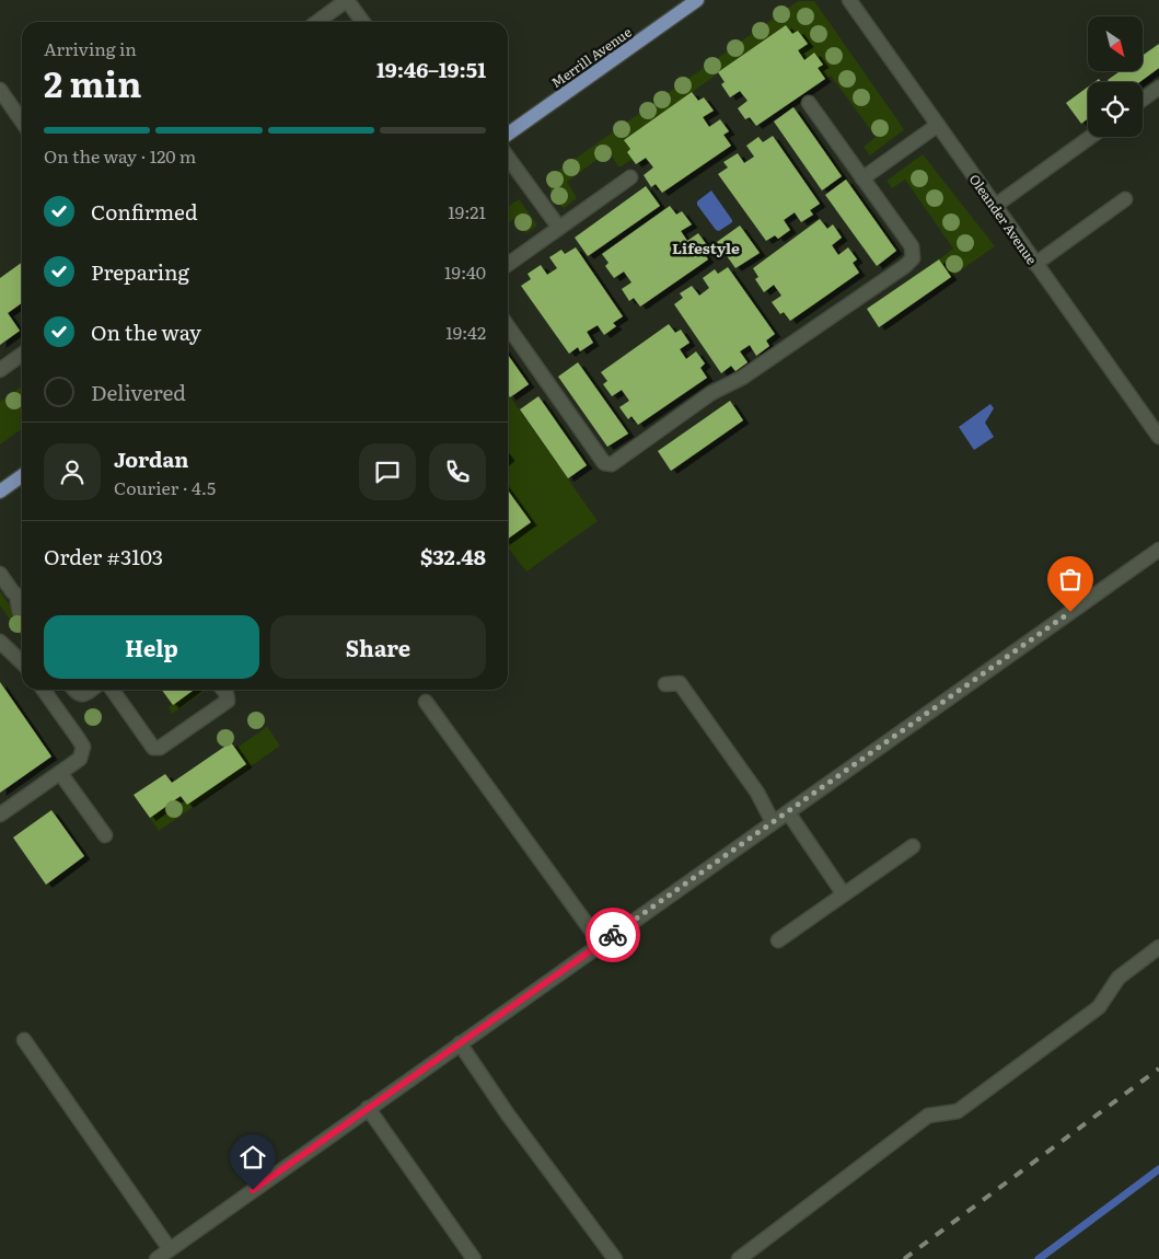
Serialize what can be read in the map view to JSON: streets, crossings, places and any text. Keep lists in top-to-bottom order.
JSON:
{
  "streets": {
    "main road": ["Merrill Avenue"],
    "street": ["Oleander Avenue"]
  },
  "districts": ["Lifestyle"],
  "north": "bottom right",
  "page": {
    "heading": ["2 min", "Arriving in", "19:46–19:51"],
    "panel": [
      "Jordan",
      "Courier · 4.5",
      "Order #3103",
      "$32.48"
    ],
    "bar": "On the way · 120 m",
    "list": [
      ["Confirmed", "19:21"],
      ["Preparing", "19:40"],
      ["On the way", "19:42"],
      "Delivered"
    ],
    "buttons": ["Help", "Share"]
  }
}
